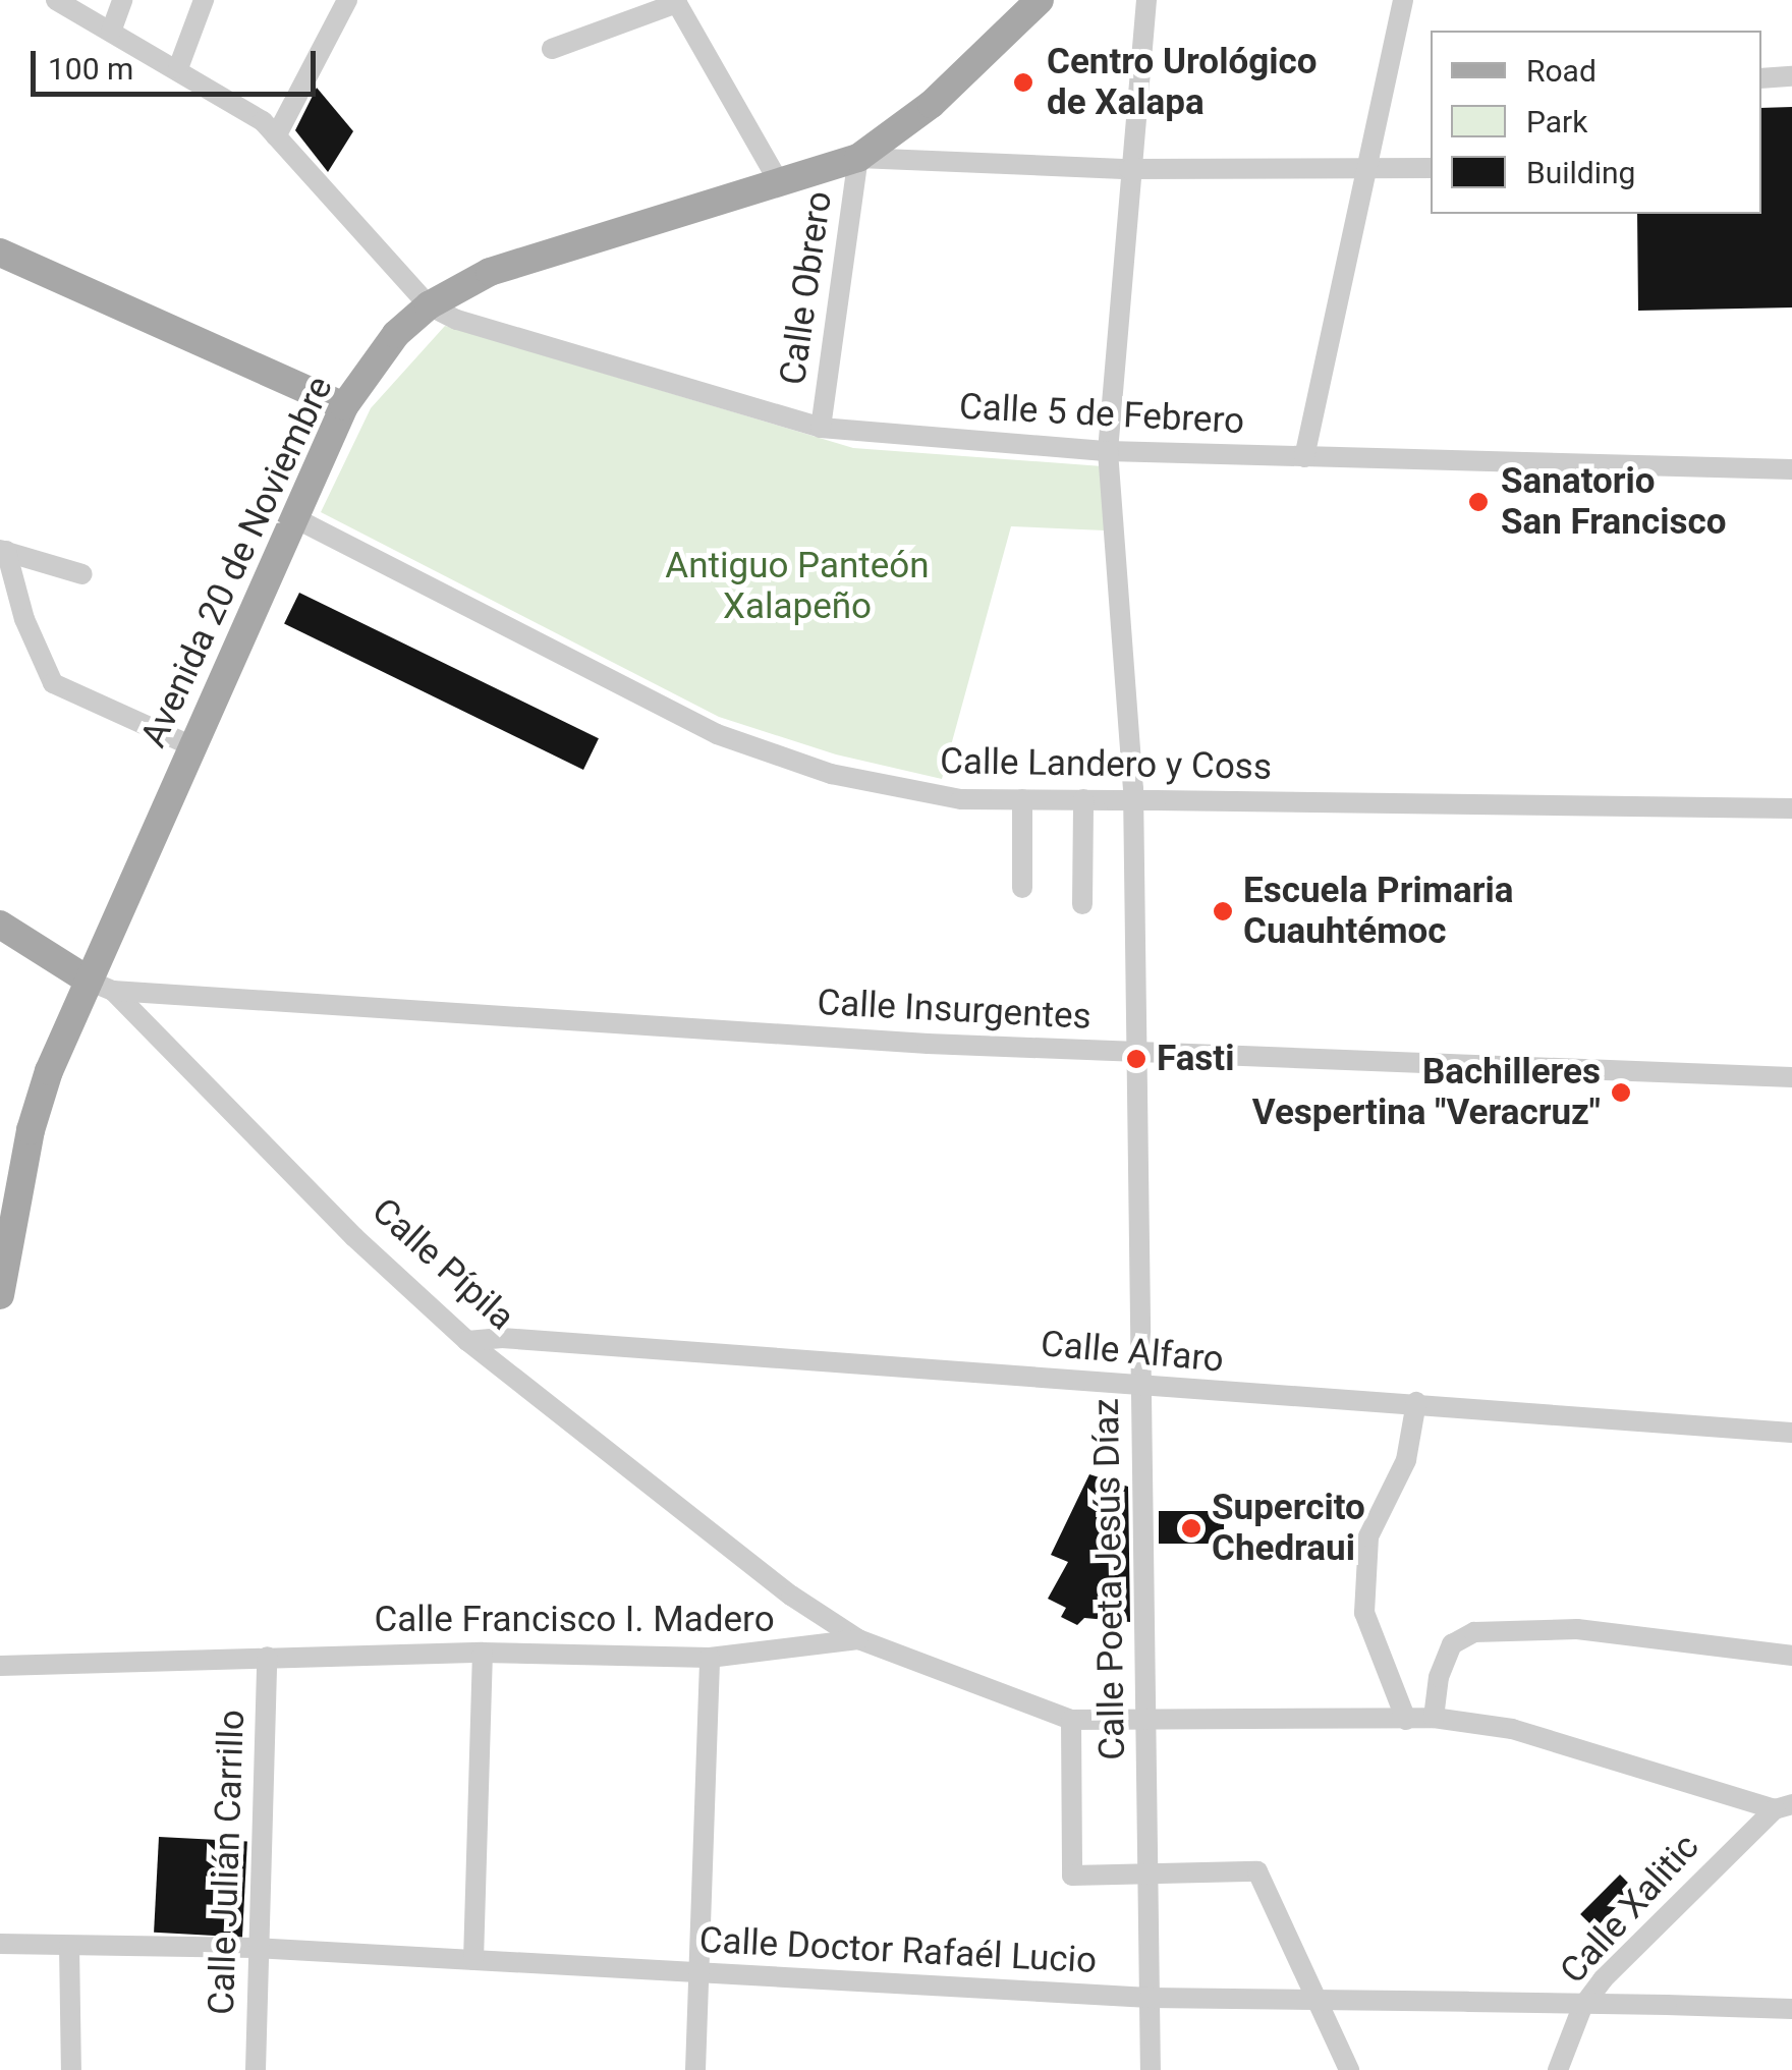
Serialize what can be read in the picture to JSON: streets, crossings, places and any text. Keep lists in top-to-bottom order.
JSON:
{
  "streets": {
    "main road": ["Avenida 20 de Noviembre", "Calle Pípila"],
    "street": [
      "Calle Obrero",
      "Calle 5 de Febrero",
      "Calle Landero y Coss",
      "Calle Insurgentes",
      "Calle Alfaro",
      "Calle Poeta Jesús Díaz",
      "Calle Francisco I. Madero",
      "Calle Julián Carrillo",
      "Calle Xalitic",
      "Calle Doctor Rafaél Lucio"
    ]
  },
  "crossings": [
    ["Calle Obrero", "Calle 5 de Febrero"],
    ["Calle Obrero", "Avenida 20 de Noviembre"],
    ["Calle 5 de Febrero", "Avenida 20 de Noviembre"],
    ["Calle 5 de Febrero", "Calle Poeta Jesús Díaz"],
    ["Avenida 20 de Noviembre", "Calle Landero y Coss"],
    ["Avenida 20 de Noviembre", "Calle Insurgentes"],
    ["Avenida 20 de Noviembre", "Calle Pípila"],
    ["Calle Insurgentes", "Calle Pípila"],
    ["Calle Insurgentes", "Calle Poeta Jesús Díaz"],
    ["Calle Pípila", "Calle Alfaro"],
    ["Calle Pípila", "Calle Francisco I. Madero"],
    ["Calle Alfaro", "Calle Poeta Jesús Díaz"],
    ["Calle Poeta Jesús Díaz", "Calle Francisco I. Madero"],
    ["Calle Poeta Jesús Díaz", "Calle Doctor Rafaél Lucio"],
    ["Calle Francisco I. Madero", "Calle Julián Carrillo"],
    ["Calle Francisco I. Madero", "Calle Xalitic"],
    ["Calle Julián Carrillo", "Calle Doctor Rafaél Lucio"]
  ],
  "parks": ["Antiguo Panteón Xalapeño"],
  "places": [
    "Centro Urológico de Xalapa",
    "Sanatorio San Francisco",
    "Escuela Primaria Cuauhtémoc",
    "Fasti",
    "Bachilleres Vespertina \"Veracruz\"",
    "Supercito Chedraui"
  ],
  "legend": ["Road", "Park", "Building"],
  "scale_bar": "100 m"
}
